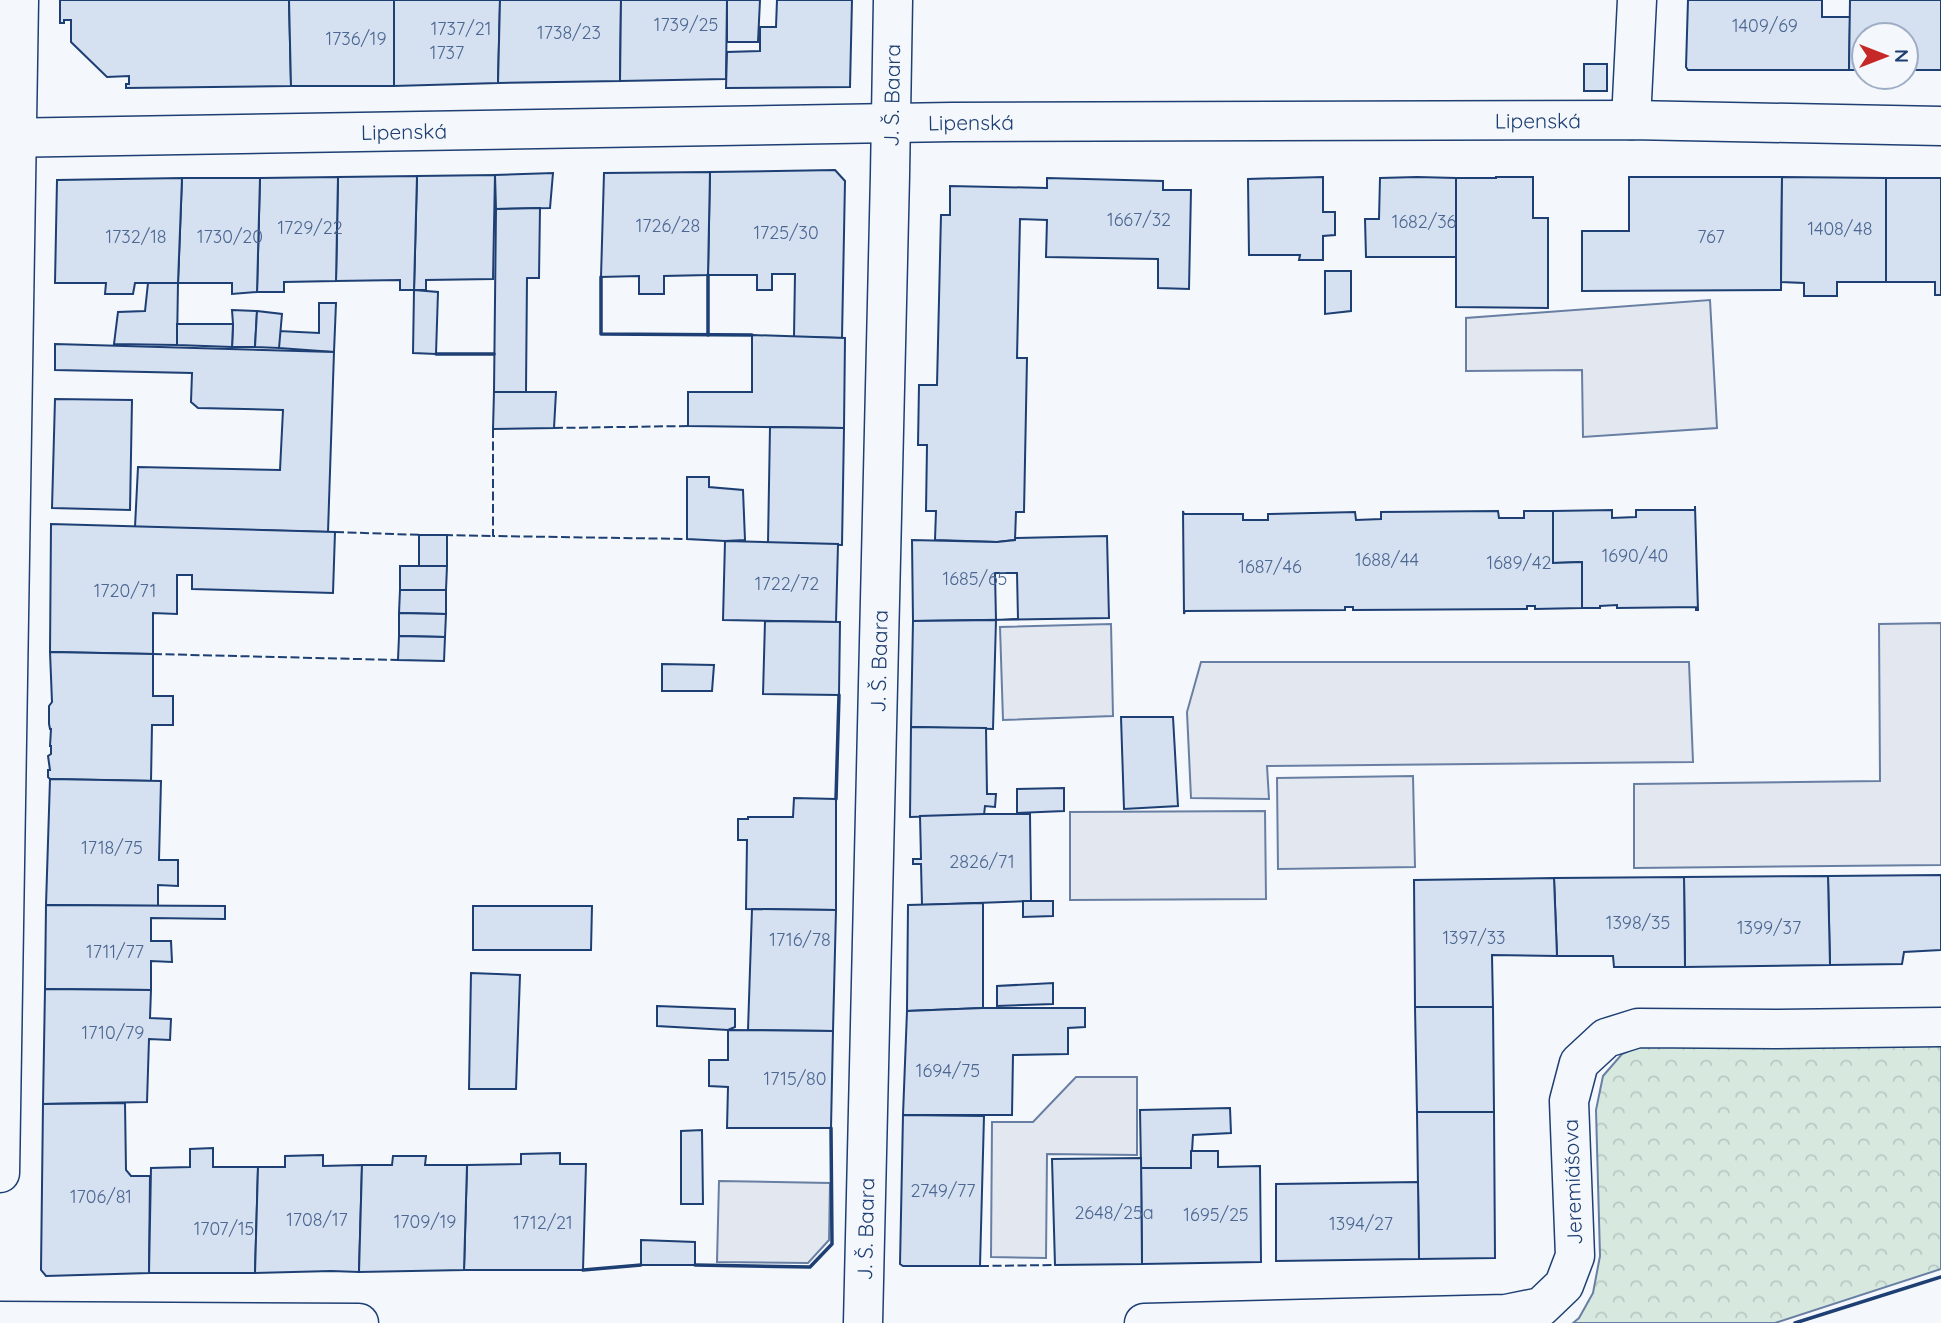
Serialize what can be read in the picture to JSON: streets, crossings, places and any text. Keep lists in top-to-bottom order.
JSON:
{
  "streets": {
    "street": ["J. Š. Baara", "Lipenská", "Jeremiášova"]
  },
  "crossings": [
    ["J. Š. Baara", "Lipenská"]
  ],
  "house_numbers": [
    "1739/25",
    "1409/69",
    "1737/21",
    "1738/23",
    "1736/19",
    "1737",
    "1667/32",
    "1682/36",
    "1726/28",
    "1729/22",
    "1408/48",
    "1725/30",
    "1732/18",
    "1730/20",
    "767",
    "1690/40",
    "1688/44",
    "1689/42",
    "1687/46",
    "1685/65",
    "1722/72",
    "1720/71",
    "1718/75",
    "2826/71",
    "1398/35",
    "1399/37",
    "1397/33",
    "1716/78",
    "1711/77",
    "1710/79",
    "1694/75",
    "1715/80",
    "2749/77",
    "1706/81",
    "2648/25a",
    "1695/25",
    "1708/17",
    "1709/19",
    "1712/21",
    "1394/27",
    "1707/15"
  ],
  "north": "right"
}
